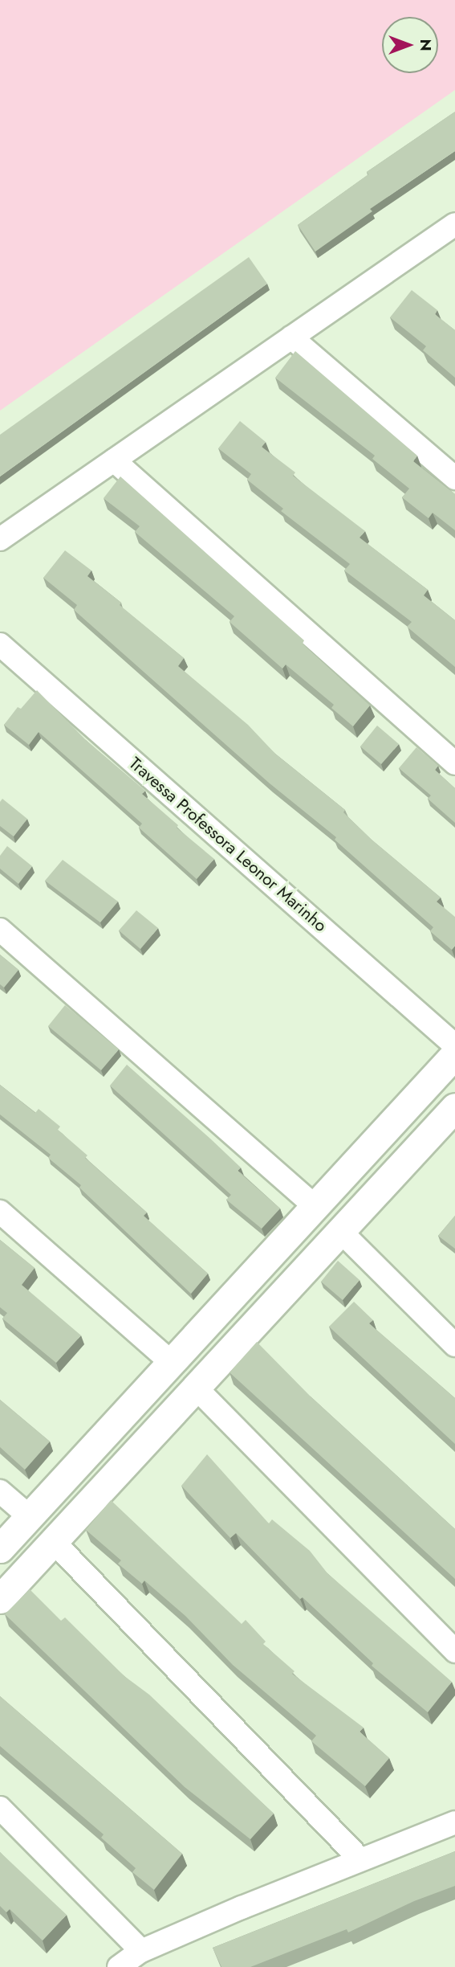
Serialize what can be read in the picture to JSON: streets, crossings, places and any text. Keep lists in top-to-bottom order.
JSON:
{
  "streets": {
    "street": ["Travessa Professora Leonor Marinho"]
  },
  "north": "right"
}
